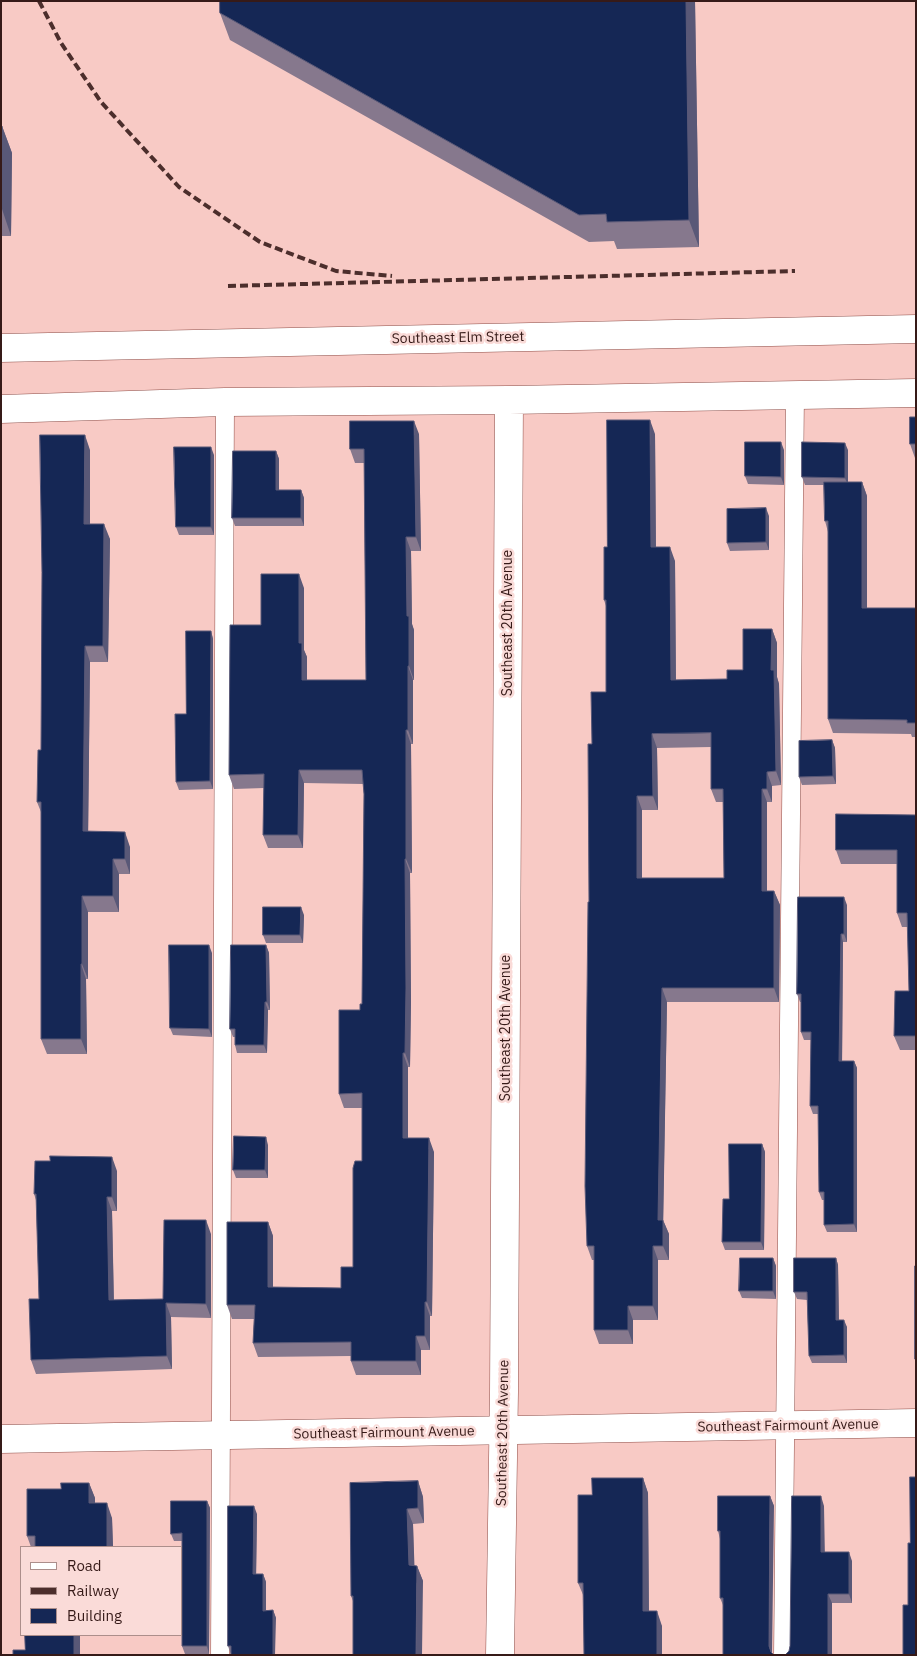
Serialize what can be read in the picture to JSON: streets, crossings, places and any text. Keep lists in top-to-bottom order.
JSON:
{
  "streets": {
    "street": ["Southeast Elm Street", "Southeast 20th Avenue", "Southeast Fairmount Avenue"]
  },
  "crossings": [
    ["Southeast 20th Avenue", "Southeast Fairmount Avenue"]
  ],
  "legend": ["Road", "Railway", "Building"]
}
